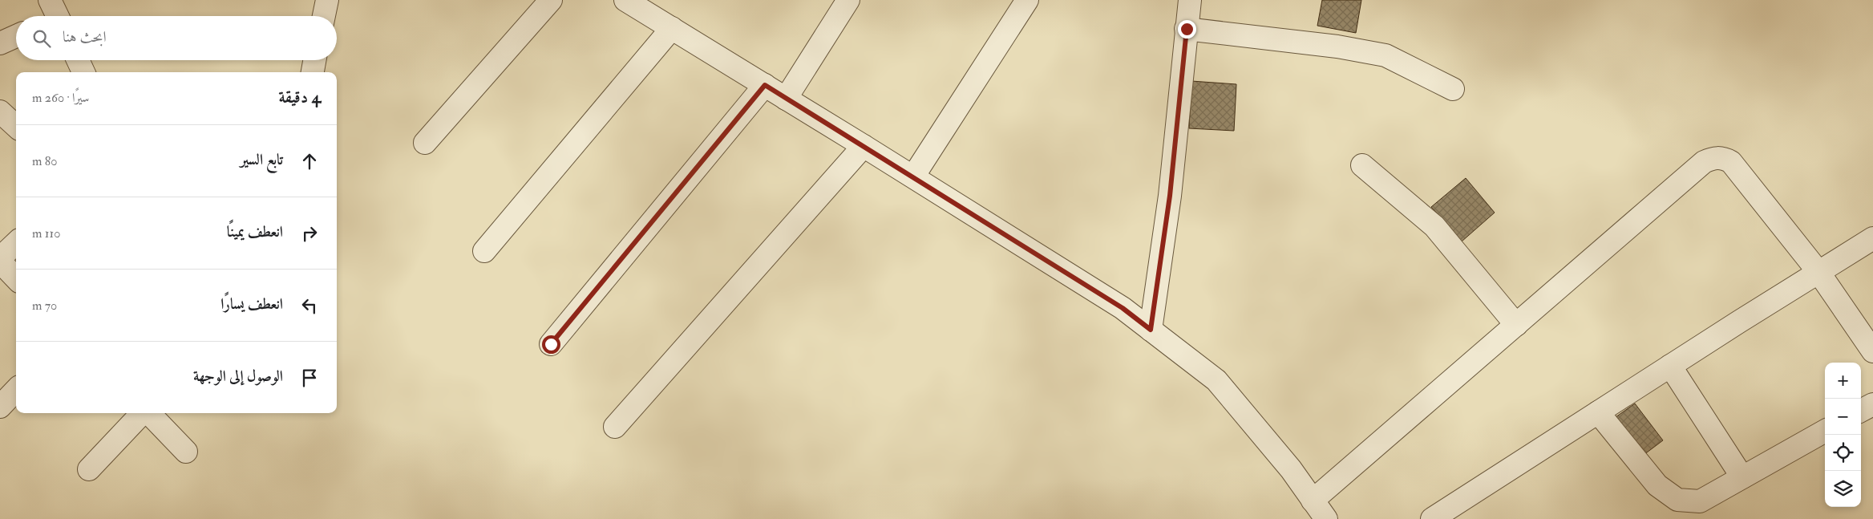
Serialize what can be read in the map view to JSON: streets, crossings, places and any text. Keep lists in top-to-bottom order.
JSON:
{
  "page": {
    "search": "ابحث هنا",
    "heading": ["4 دقيقة", "سيرًا · 260 m"],
    "list": [
      ["تابع السير", "80 m"],
      ["انعطف يمينًا", "110 m"],
      ["انعطف يسارًا", "70 m"],
      "الوصول إلى الوجهة"
    ],
    "map_buttons": ["+", "−"]
  }
}
